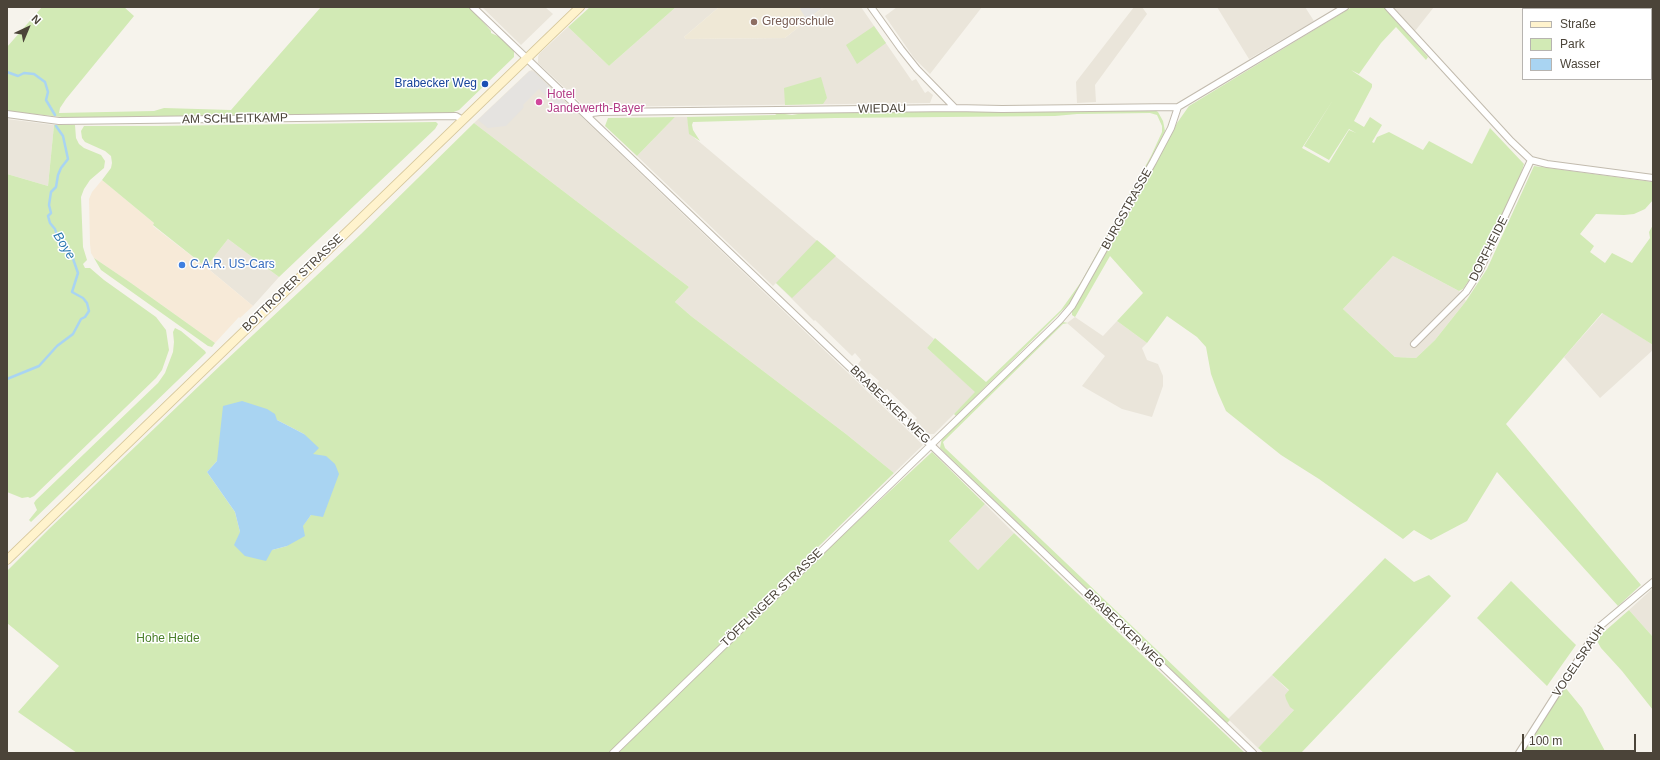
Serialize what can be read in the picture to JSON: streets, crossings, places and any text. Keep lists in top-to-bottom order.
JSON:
{
  "streets": {
    "main road": ["BOTTROPER STRASSE"],
    "street": [
      "WIEDAU",
      "AM SCHLEITKAMP",
      "BURGSTRASSE",
      "DORFHEIDE",
      "BRABECKER WEG",
      "TÖFFLINGER STRASSE",
      "VOGELSRAUH"
    ]
  },
  "crossings": [
    ["WIEDAU", "BURGSTRASSE"],
    ["WIEDAU", "BRABECKER WEG"],
    ["AM SCHLEITKAMP", "BOTTROPER STRASSE"],
    ["BURGSTRASSE", "BRABECKER WEG"],
    ["BURGSTRASSE", "TÖFFLINGER STRASSE"],
    ["BOTTROPER STRASSE", "BRABECKER WEG"],
    ["BRABECKER WEG", "TÖFFLINGER STRASSE"]
  ],
  "water": ["Boye"],
  "parks": ["Hohe Heide"],
  "places": [
    "Gregorschule",
    "Brabecker Weg",
    "Hotel Jandewerth-Bayer",
    "C.A.R. US-Cars"
  ],
  "legend": ["Straße", "Park", "Wasser"],
  "scale_bar": "100 m",
  "north": "top right"
}
